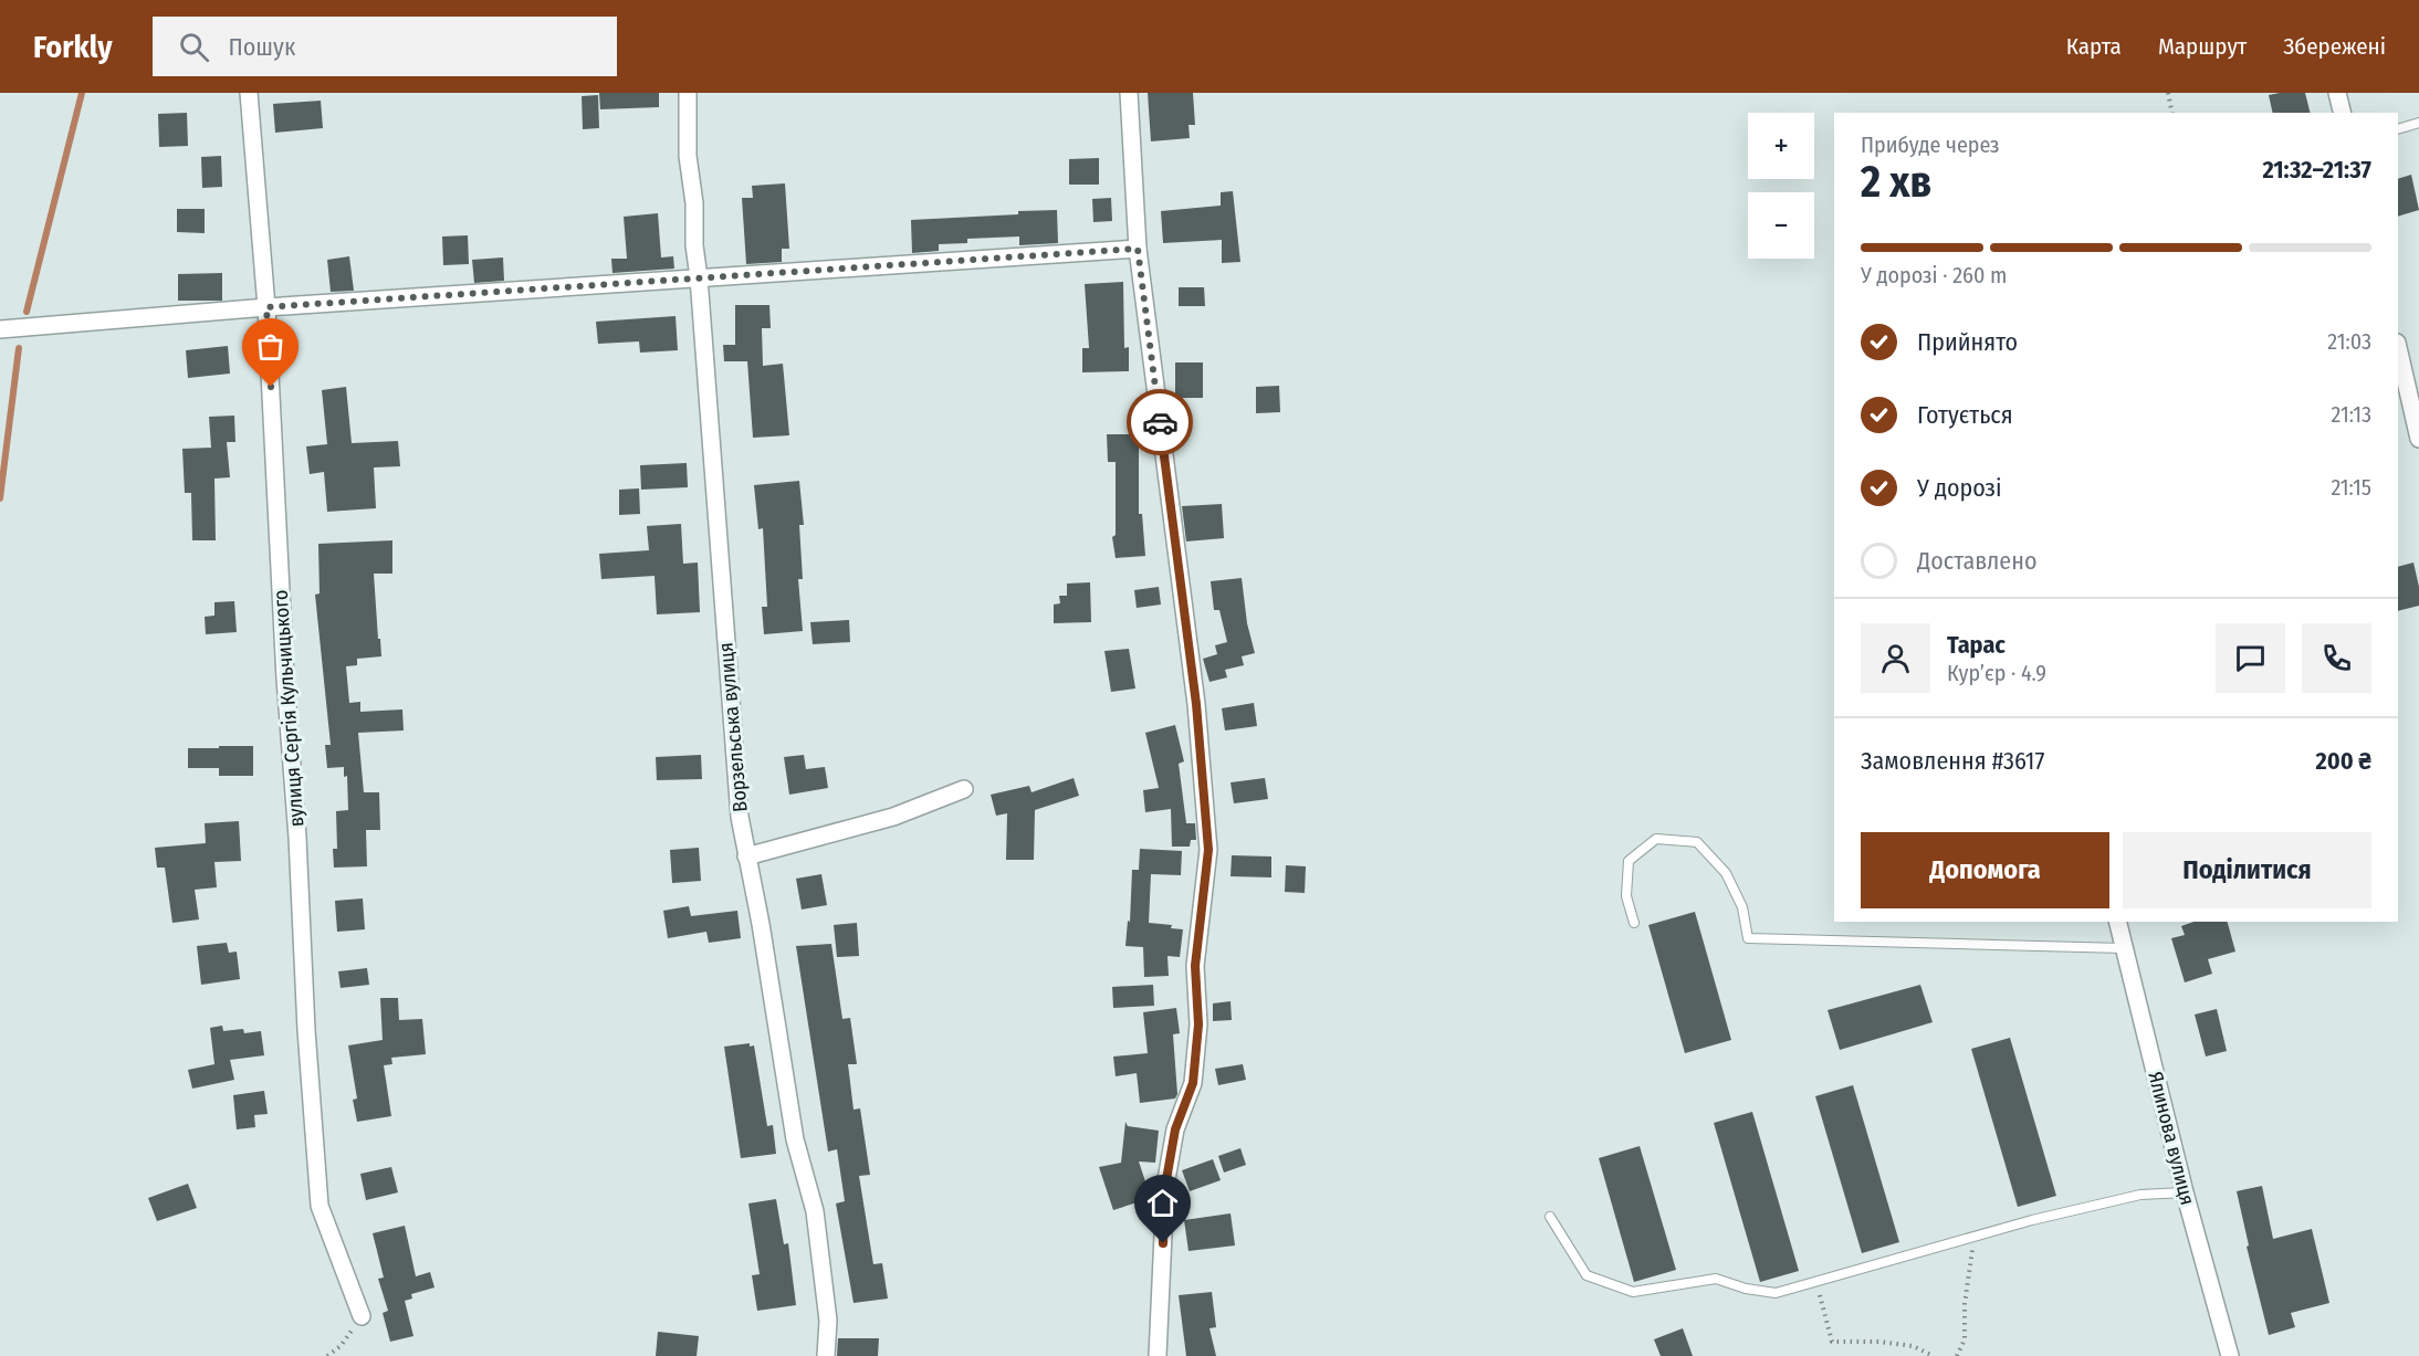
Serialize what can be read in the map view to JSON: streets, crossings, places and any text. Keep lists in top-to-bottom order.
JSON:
{
  "streets": {
    "street": ["вулиця Сергія Кульчицького", "Ворзельська вулиця", "Ялинова вулиця"]
  },
  "page": {
    "header": "Forkly",
    "search": "Пошук",
    "nav": ["Карта", "Маршрут", "Збережені"],
    "map_buttons": ["+", "−"],
    "heading": ["2 хв", "Прибуде через", "21:32–21:37"],
    "panel": [
      "Тарас",
      "Кур’єр · 4.9",
      "Замовлення #3617",
      "200 ₴"
    ],
    "bar": "У дорозі · 260 m",
    "list": [
      ["Прийнято", "21:03"],
      ["Готується", "21:13"],
      ["У дорозі", "21:15"],
      "Доставлено"
    ],
    "buttons": ["Допомога", "Поділитися"]
  }
}
